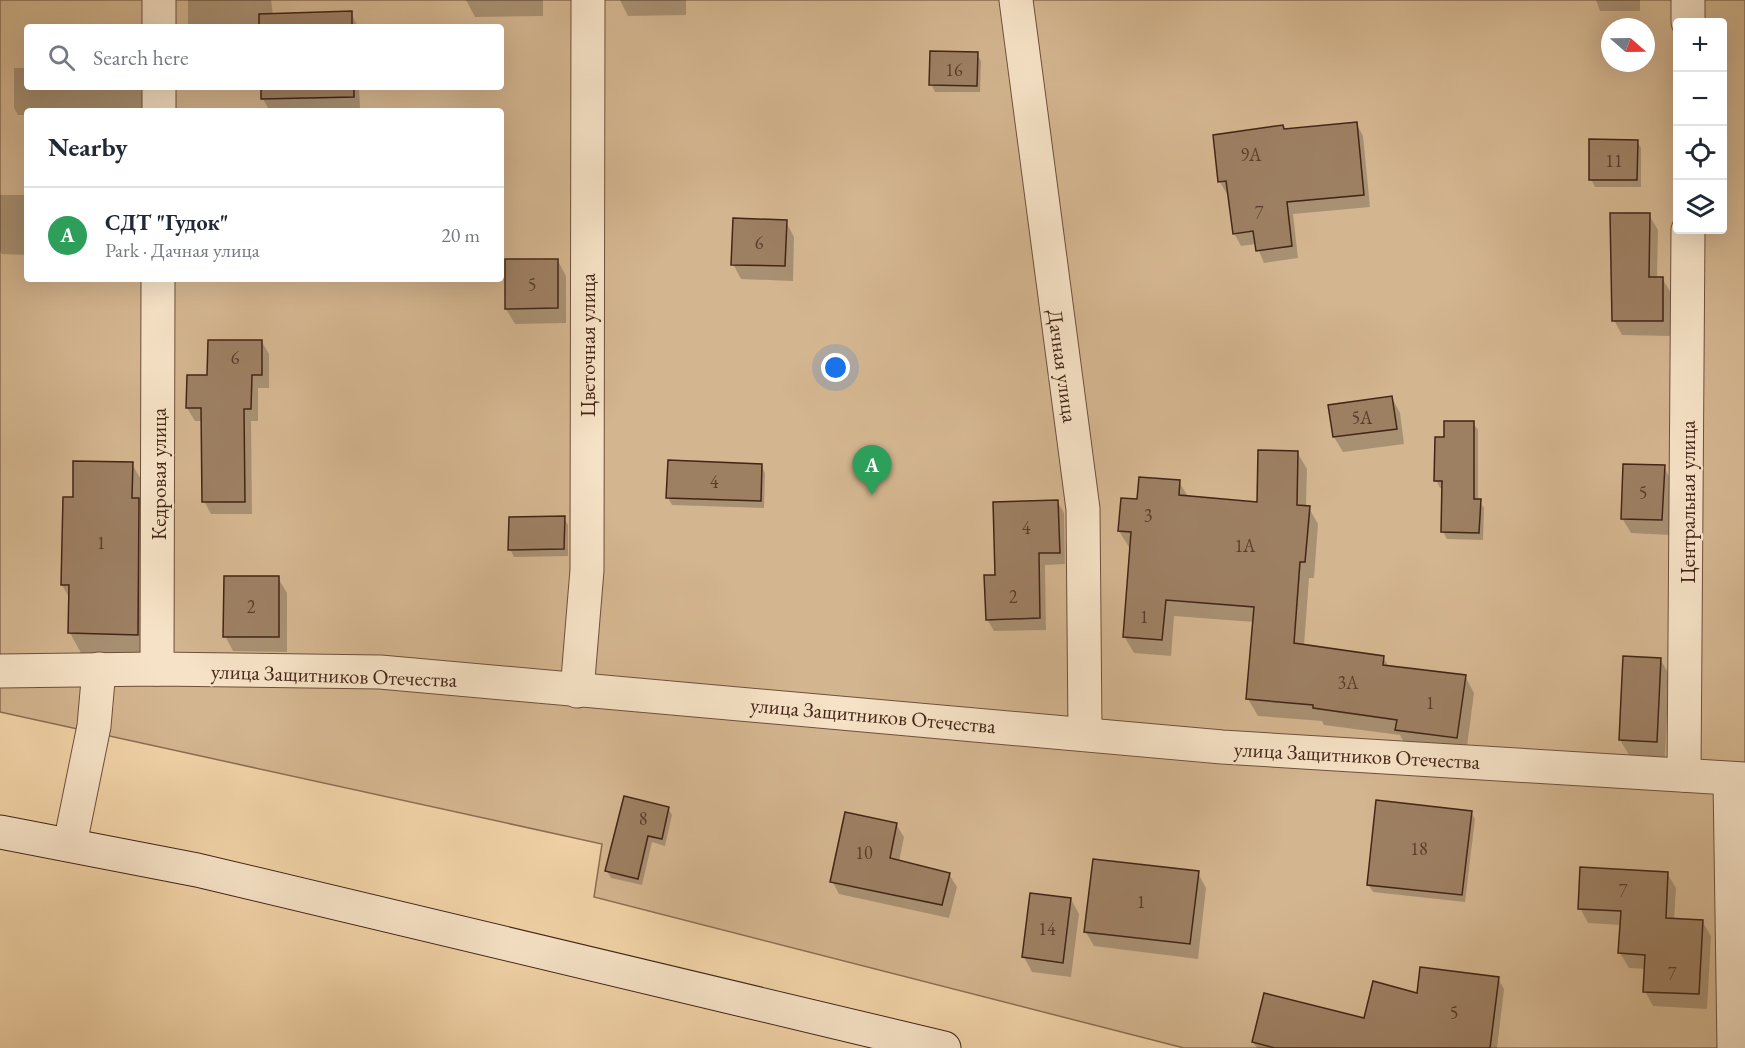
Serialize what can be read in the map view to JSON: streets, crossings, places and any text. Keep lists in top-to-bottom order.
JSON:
{
  "streets": {
    "street": [
      "Цветочная улица",
      "Дачная улица",
      "Кедровая улица",
      "Центральная улица",
      "улица Защитников Отечества"
    ]
  },
  "crossings": [
    ["Цветочная улица", "улица Защитников Отечества"],
    ["Дачная улица", "улица Защитников Отечества"],
    ["Кедровая улица", "улица Защитников Отечества"],
    ["Центральная улица", "улица Защитников Отечества"]
  ],
  "house_numbers": [
    "16",
    "9А",
    "11",
    "7",
    "6",
    "5",
    "6",
    "5А",
    "4",
    "5",
    "3",
    "4",
    "1",
    "1А",
    "2",
    "2",
    "1",
    "3А",
    "1",
    "8",
    "18",
    "10",
    "7",
    "1",
    "14",
    "7",
    "5"
  ],
  "north": "right",
  "page": {
    "map_buttons": ["+", "−"],
    "search": "Search here",
    "heading": "Nearby",
    "list": [
      {
        "mark": "A",
        "name": "СДТ \"Гудок\"",
        "note": "Park · Дачная улица",
        "value": "20 m"
      }
    ],
    "pins": "A"
  }
}
